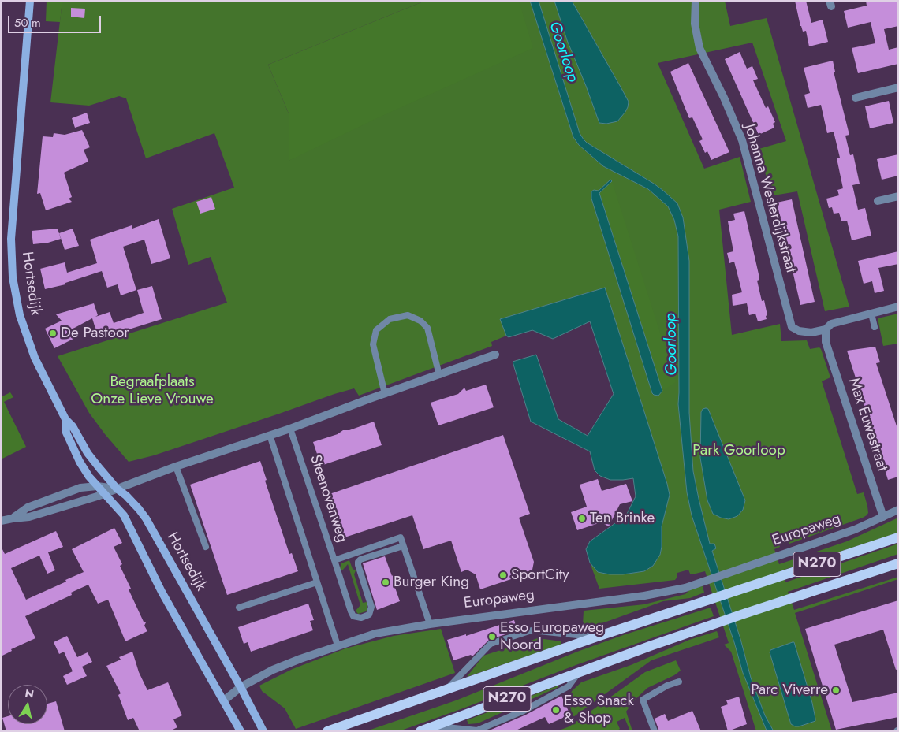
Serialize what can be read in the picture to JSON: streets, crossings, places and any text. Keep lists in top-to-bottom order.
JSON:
{
  "streets": {
    "main road": ["N270"],
    "street": [
      "Johanna Westerdijkstraat",
      "Hortsedijk",
      "Max Euwestraat",
      "Europaweg"
    ],
    "lane": ["Steenovenweg"]
  },
  "crossings": [
    ["Johanna Westerdijkstraat", "Max Euwestraat"],
    ["Hortsedijk", "Europaweg"],
    ["Max Euwestraat", "Europaweg"]
  ],
  "water": ["Goorloop"],
  "parks": ["Begraafplaats Onze Lieve Vrouwe", "Park Goorloop"],
  "places": [
    "De Pastoor",
    "Ten Brinke",
    "SportCity",
    "Burger King",
    "Esso Europaweg Noord",
    "Parc Viverre",
    "Esso Snack & Shop"
  ],
  "scale_bar": "50 m",
  "north": "top"
}
